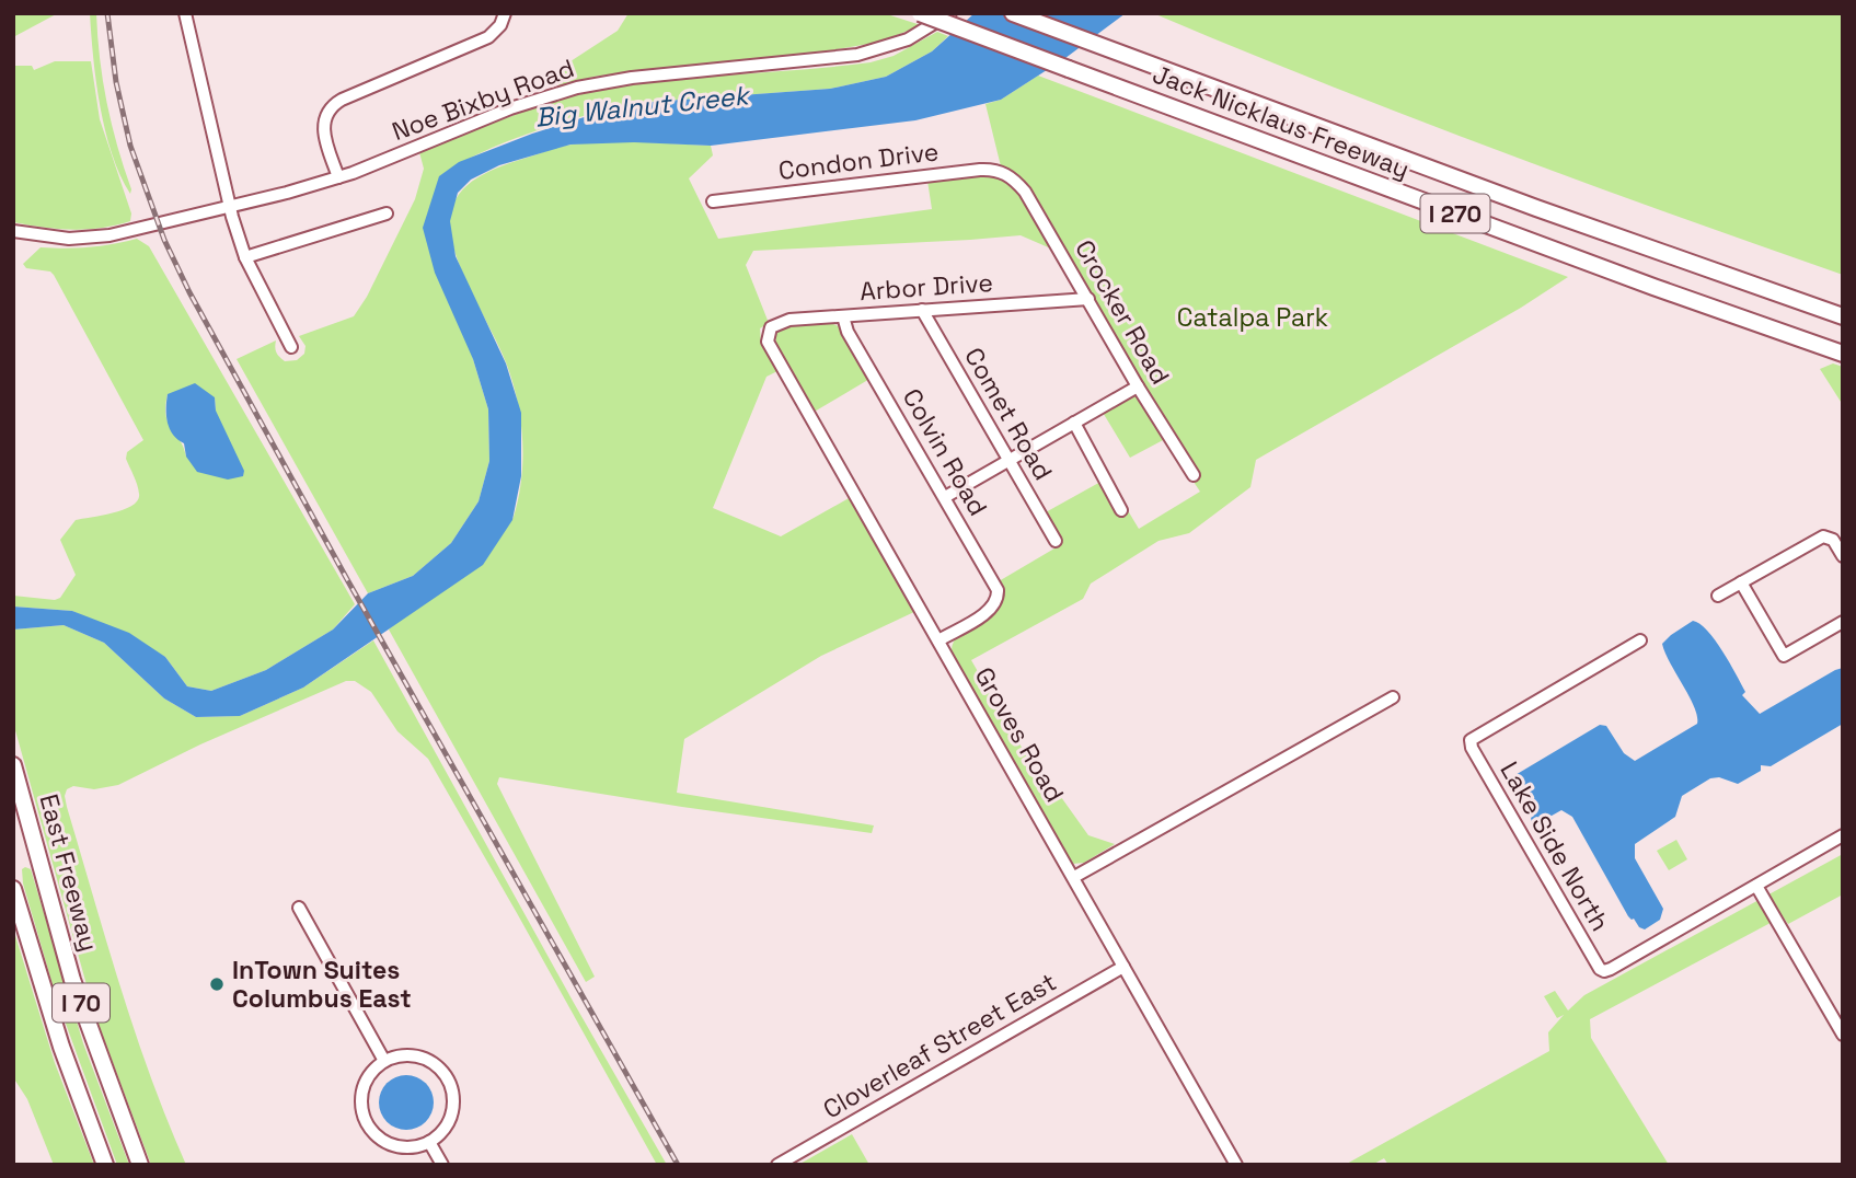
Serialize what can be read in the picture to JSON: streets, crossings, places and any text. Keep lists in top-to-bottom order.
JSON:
{
  "streets": {
    "highway": [
      "Jack Nicklaus Freeway",
      "I 270",
      "East Freeway",
      "I 70"
    ],
    "street": [
      "Noe Bixby Road",
      "Condon Drive",
      "Arbor Drive",
      "Crocker Road",
      "Comet Road",
      "Colvin Road",
      "Groves Road",
      "Lake Side North",
      "Cloverleaf Street East"
    ]
  },
  "crossings": [
    ["Condon Drive", "Crocker Road"],
    ["Arbor Drive", "Crocker Road"],
    ["Arbor Drive", "Comet Road"],
    ["Arbor Drive", "Colvin Road"],
    ["Arbor Drive", "Groves Road"],
    ["Colvin Road", "Groves Road"],
    ["Groves Road", "Cloverleaf Street East"]
  ],
  "water": ["Big Walnut Creek"],
  "parks": ["Catalpa Park"],
  "places": ["InTown Suites Columbus East"]
}
